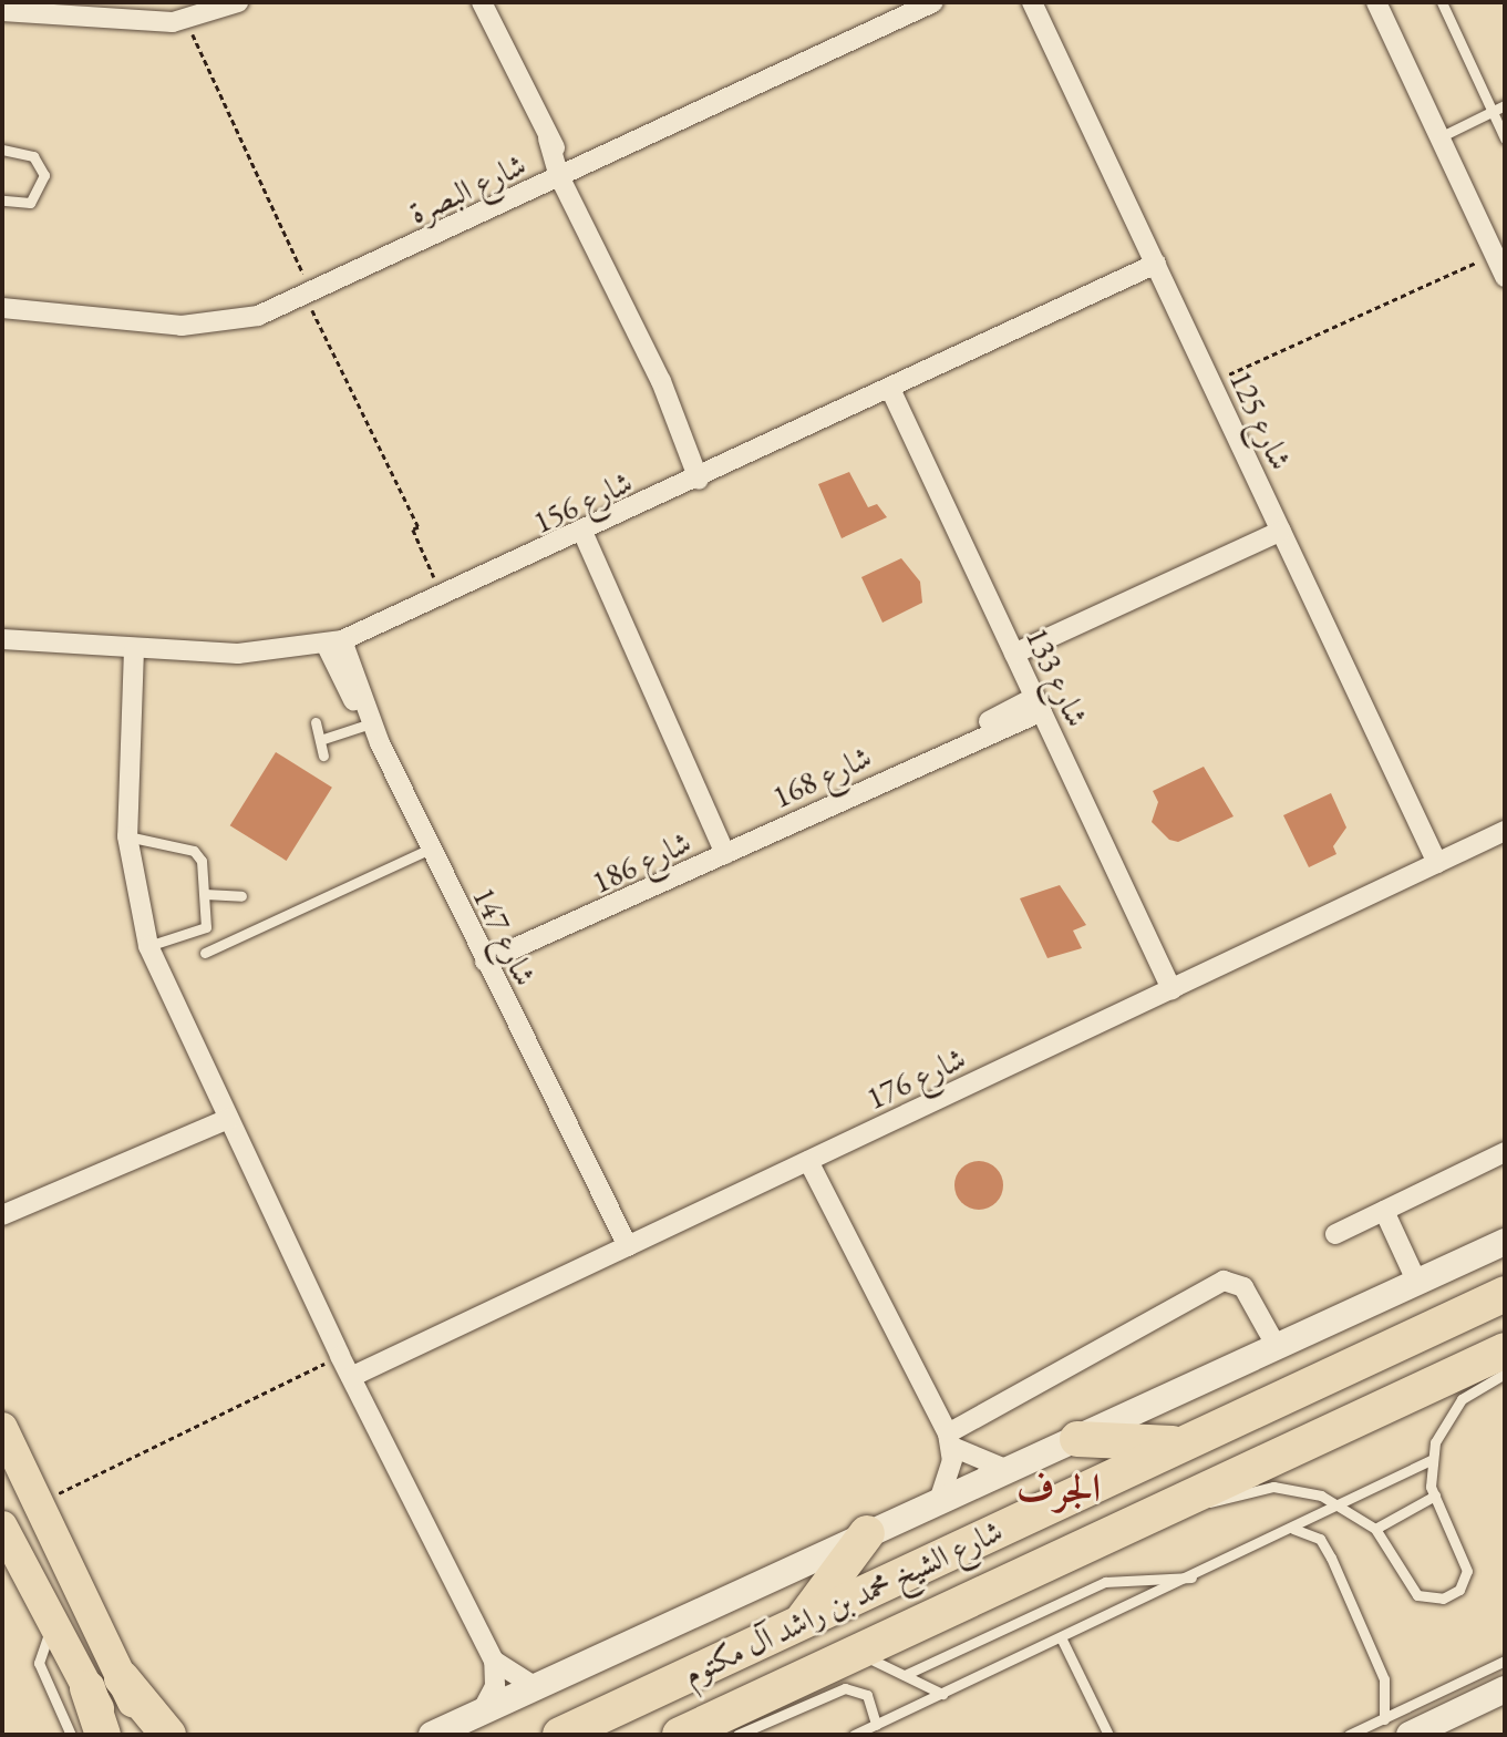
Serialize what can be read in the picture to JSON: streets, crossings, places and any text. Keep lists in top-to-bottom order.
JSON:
{
  "streets": {
    "highway": ["شارع الشيخ محمد بن راشد آل مكتوم"],
    "street": [
      "شارع البصرة",
      "شارع 125",
      "شارع 156",
      "شارع 133",
      "شارع 168",
      "شارع 186",
      "شارع 147",
      "شارع 176"
    ]
  },
  "crossings": [
    ["شارع 125", "شارع 156"],
    ["شارع 125", "شارع 176"],
    ["شارع 156", "شارع 133"],
    ["شارع 156", "شارع 147"],
    ["شارع 133", "شارع 168"],
    ["شارع 133", "شارع 176"],
    ["شارع 168", "شارع 186"],
    ["شارع 186", "شارع 147"],
    ["شارع 147", "شارع 176"]
  ],
  "districts": ["الجرف"]
}
